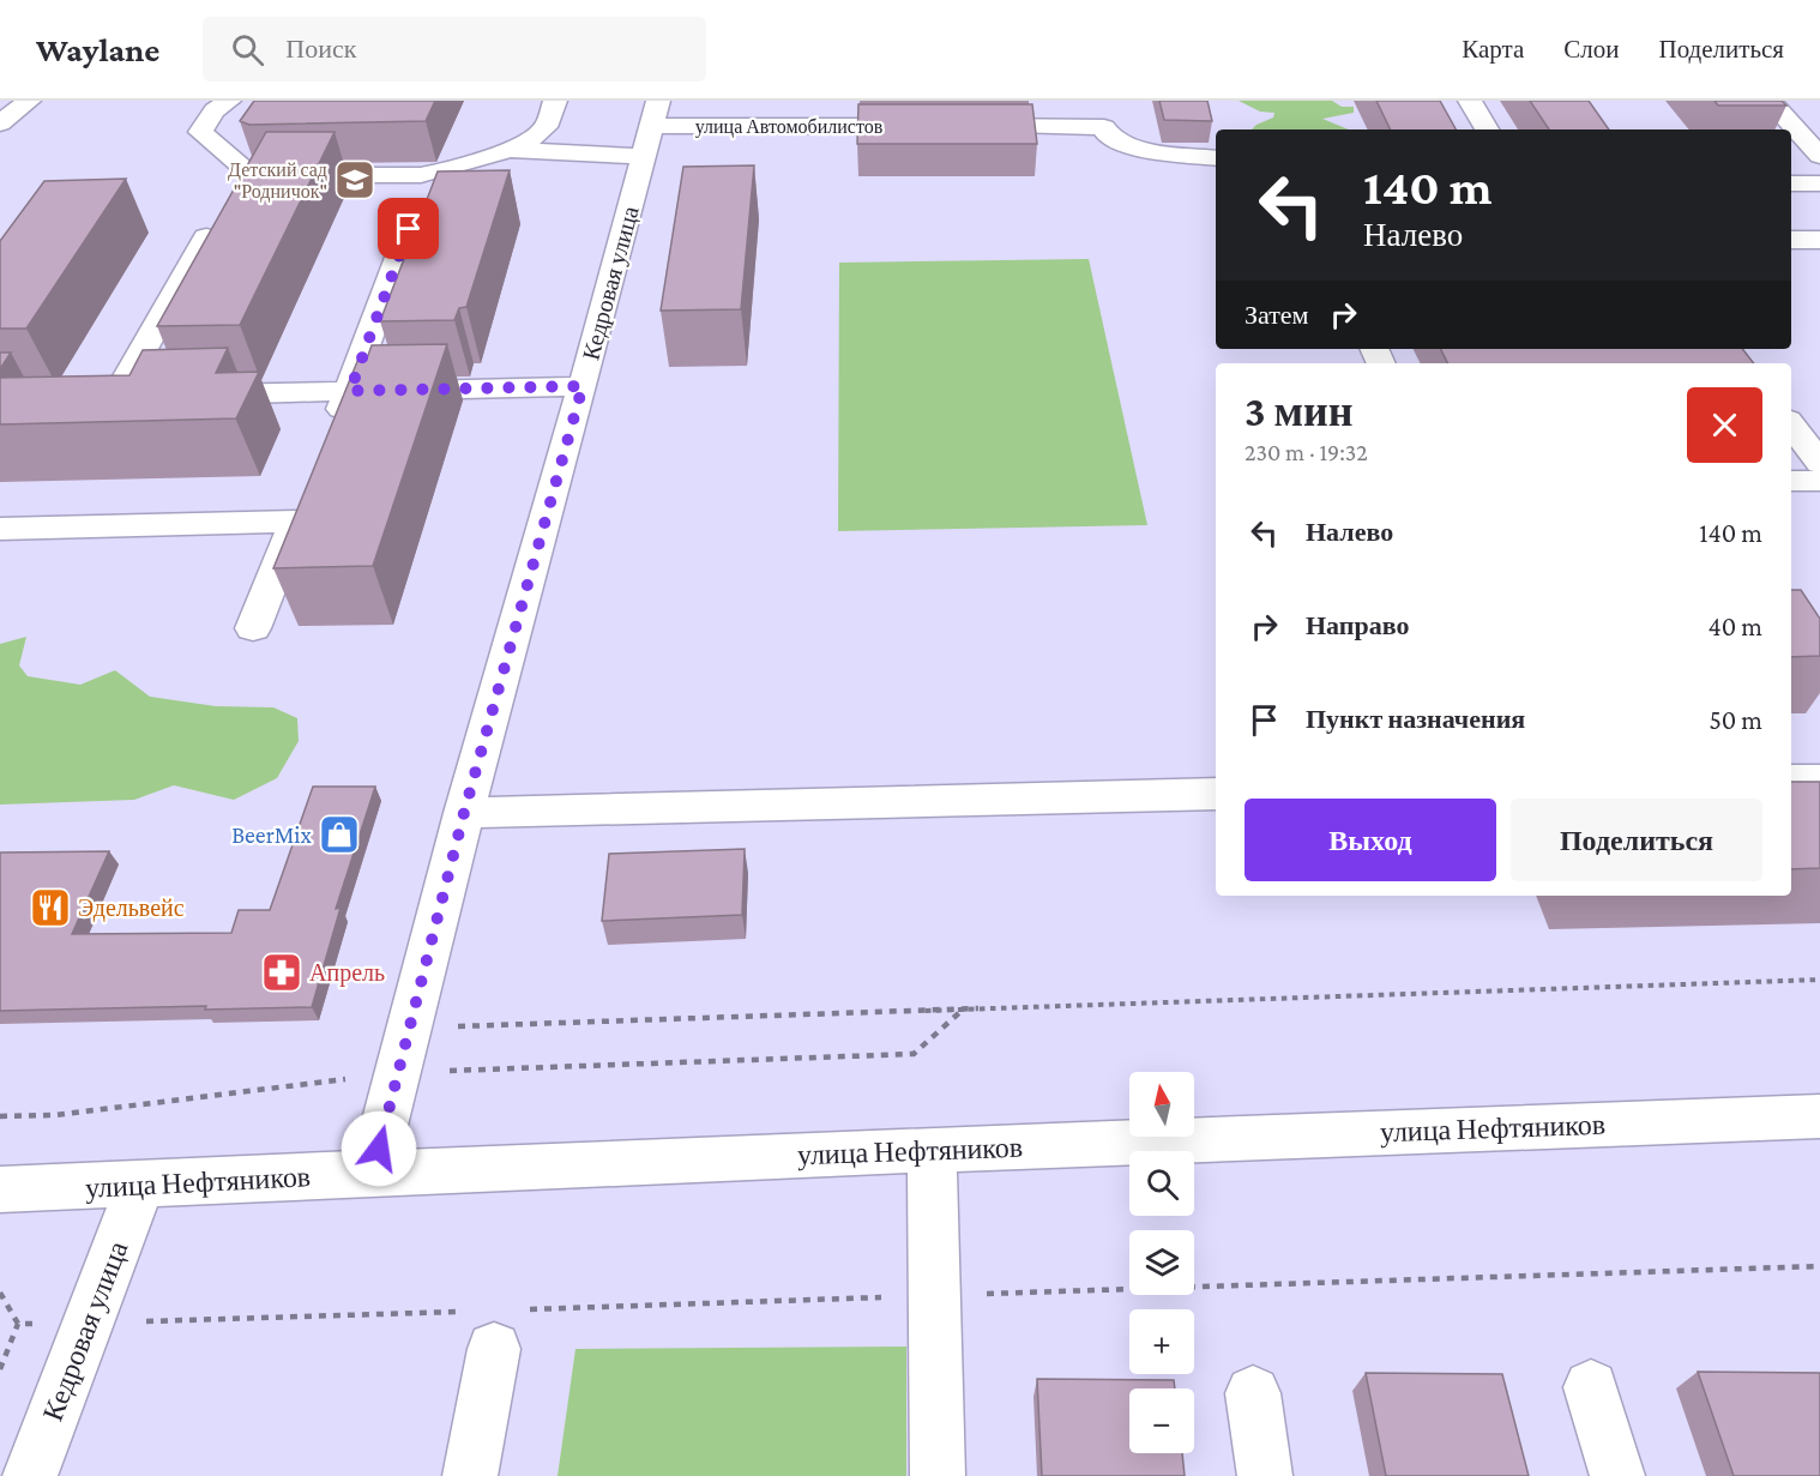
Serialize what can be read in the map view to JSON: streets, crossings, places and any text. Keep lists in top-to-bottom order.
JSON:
{
  "streets": {
    "street": ["улица Автомобилистов", "Кедровая улица", "улица Нефтяников"]
  },
  "crossings": [
    ["улица Автомобилистов", "Кедровая улица"],
    ["Кедровая улица", "улица Нефтяников"]
  ],
  "places": {
    "school or university": ["Детский сад \"Родничок\""],
    "shop": ["BeerMix"],
    "restaurant": ["Эдельвейс"],
    "pharmacy": ["Апрель"]
  },
  "north": "top",
  "page": {
    "header": "Waylane",
    "search": "Поиск",
    "nav": ["Карта", "Слои", "Поделиться"],
    "turn": ["140 m", "Налево"],
    "then": "Затем",
    "heading": ["3 мин", "230 m · 19:32"],
    "list": [
      {
        "name": "Налево",
        "value": "140 m"
      },
      {
        "name": "Направо",
        "value": "40 m"
      },
      {
        "name": "Пункт назначения",
        "value": "50 m"
      }
    ],
    "buttons": ["Выход", "Поделиться"],
    "map_buttons": ["+", "−"]
  }
}
